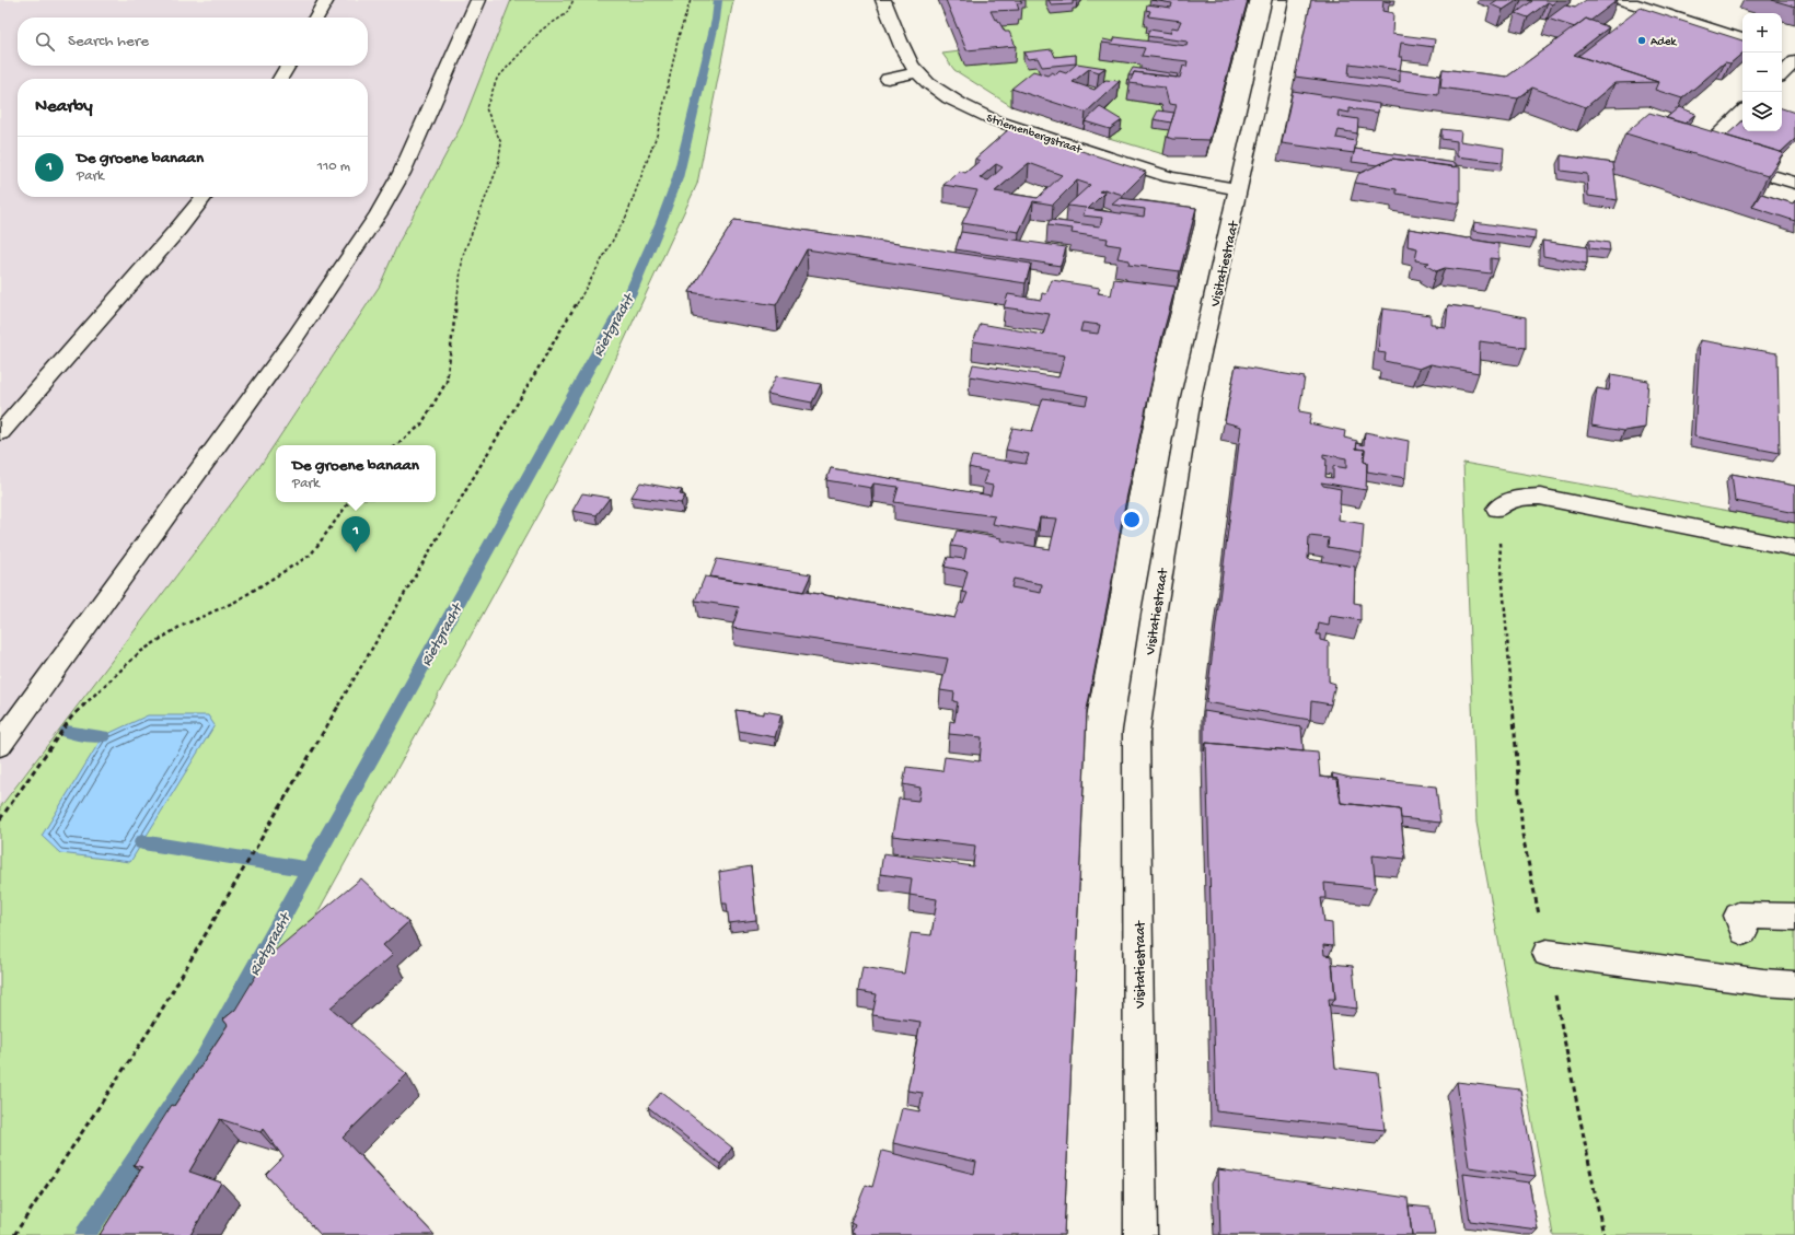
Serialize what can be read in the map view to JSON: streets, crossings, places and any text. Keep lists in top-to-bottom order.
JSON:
{
  "streets": {
    "street": ["Striemenbergstraat", "Visitatiestraat"]
  },
  "crossings": [
    ["Striemenbergstraat", "Visitatiestraat"]
  ],
  "water": ["Rietgracht"],
  "places": ["Adek"],
  "page": {
    "map_buttons": ["+", "−"],
    "search": "Search here",
    "heading": "Nearby",
    "list": [
      {
        "mark": "1",
        "name": "De groene banaan",
        "note": "Park",
        "value": "110 m"
      }
    ],
    "popup": ["De groene banaan", "Park"],
    "pins": "1"
  }
}
